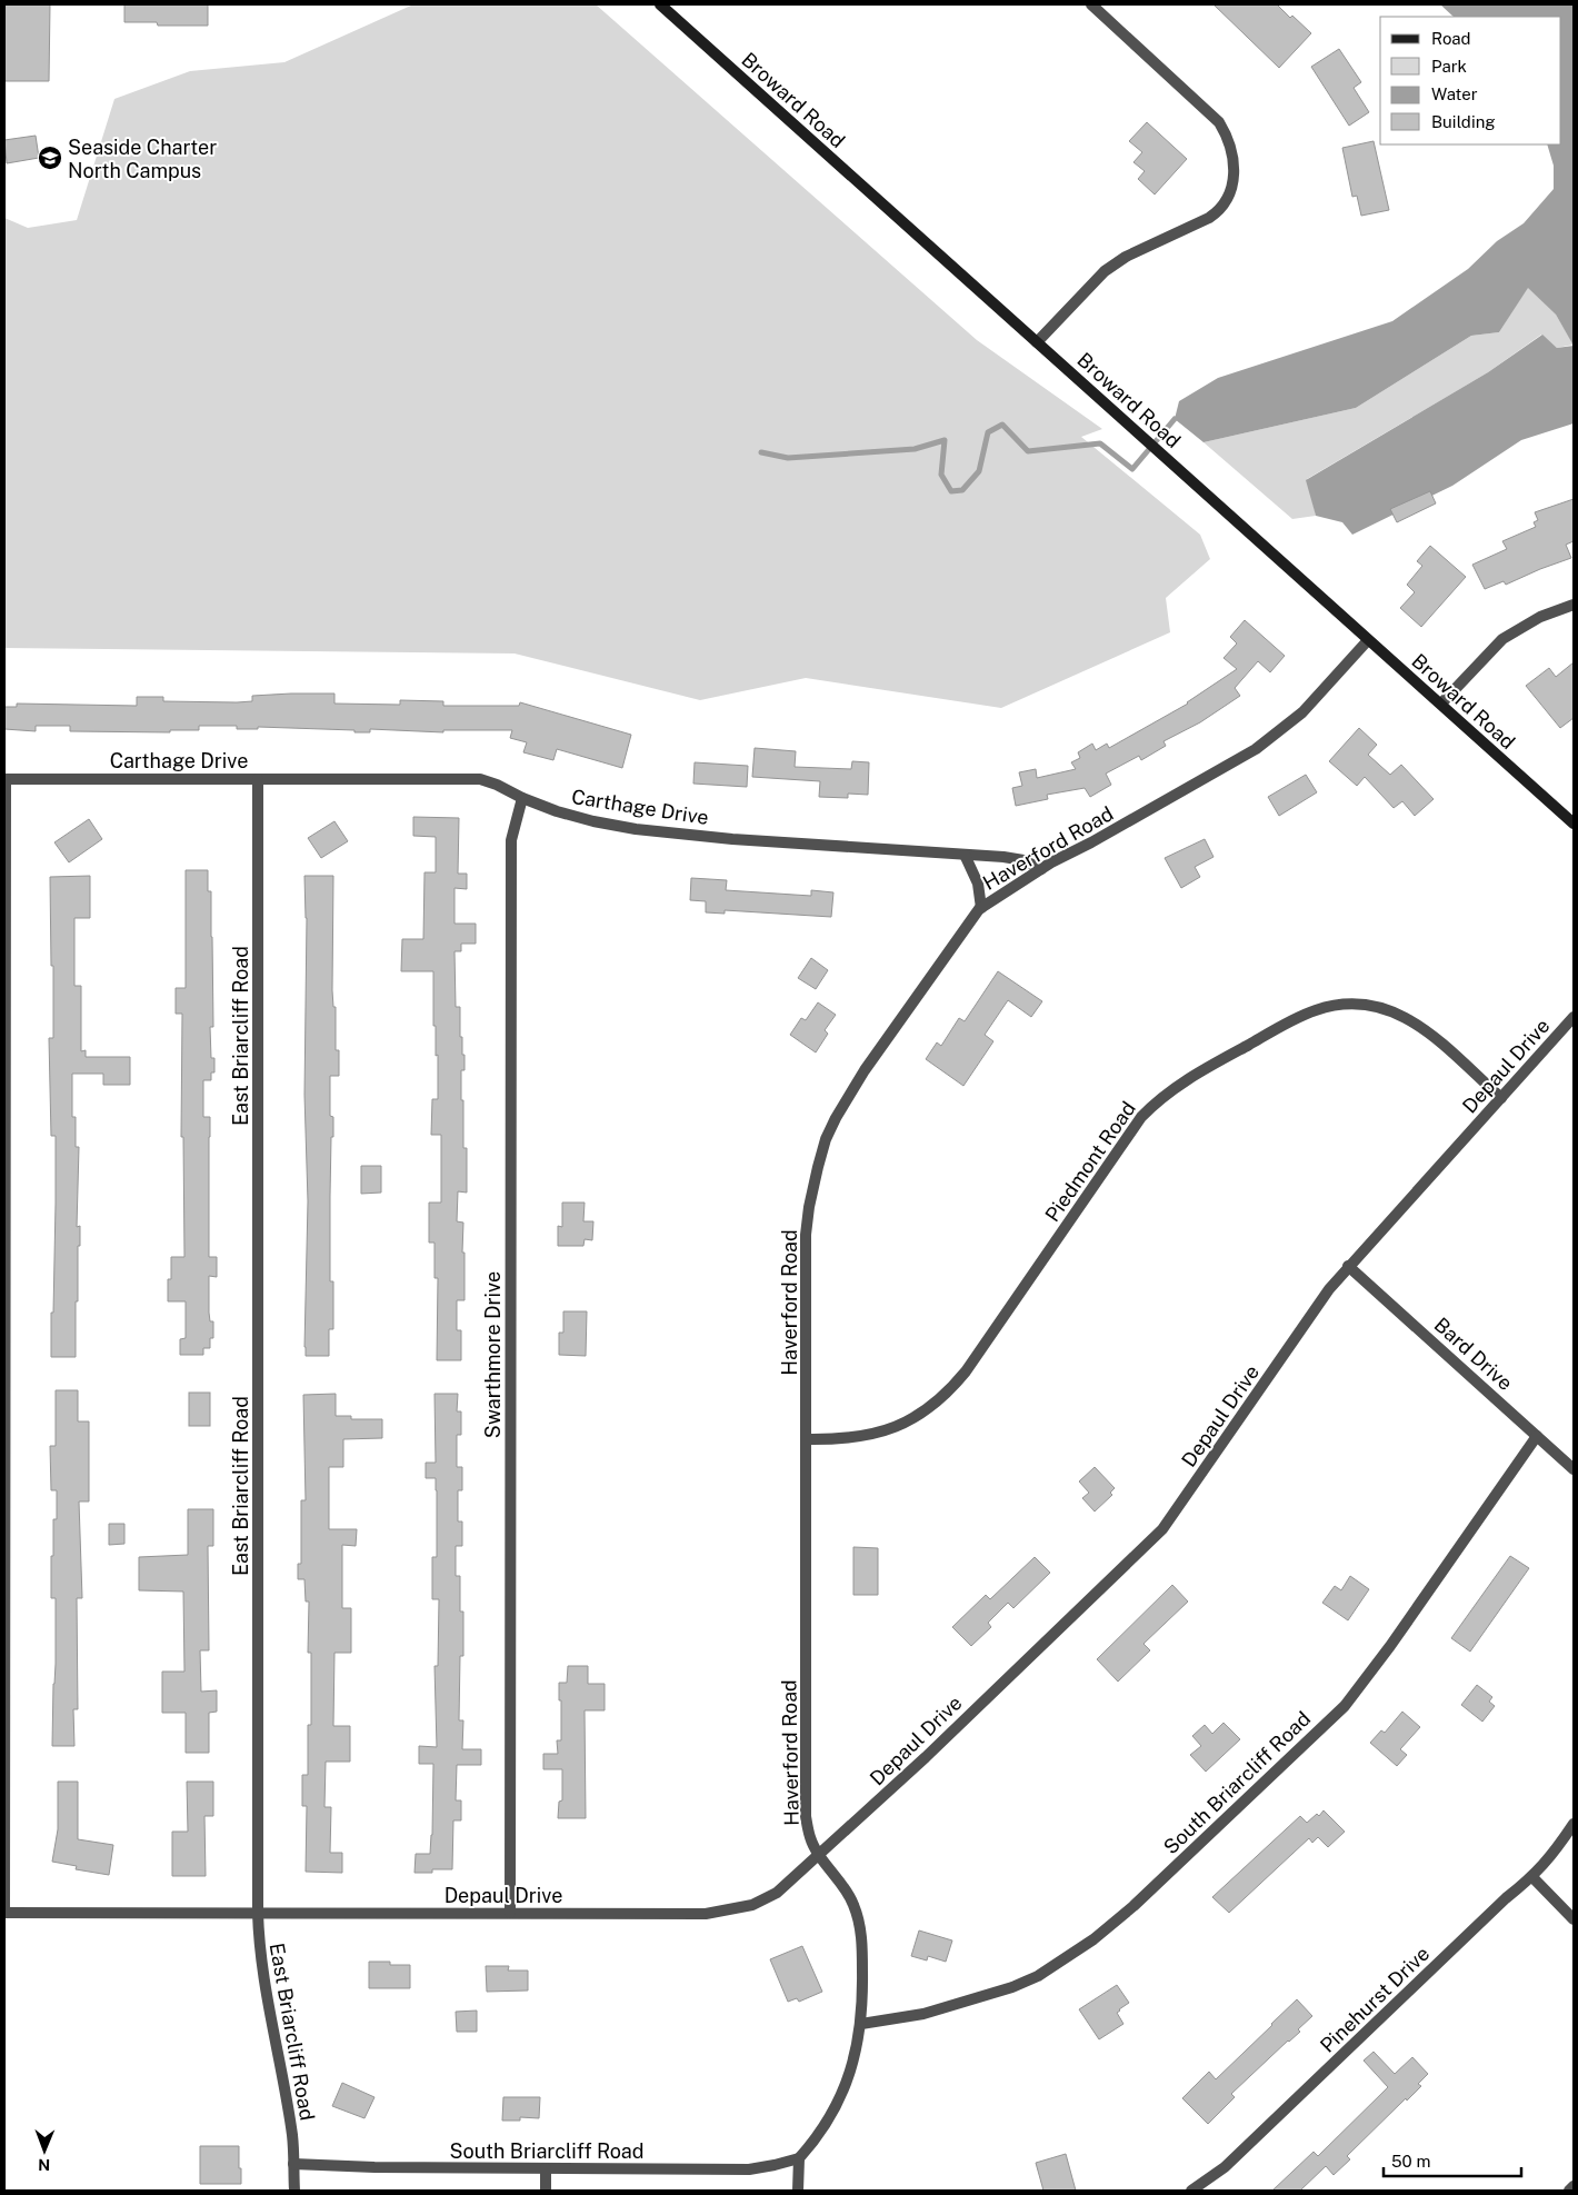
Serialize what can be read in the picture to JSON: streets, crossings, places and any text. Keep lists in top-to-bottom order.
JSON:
{
  "streets": {
    "street": [
      "Broward Road",
      "Carthage Drive",
      "Haverford Road",
      "East Briarcliff Road",
      "Depaul Drive",
      "Piedmont Road",
      "Bard Drive",
      "Swarthmore Drive",
      "South Briarcliff Road",
      "Pinehurst Drive"
    ]
  },
  "crossings": [
    ["Broward Road", "Haverford Road"],
    ["Carthage Drive", "Haverford Road"],
    ["Carthage Drive", "East Briarcliff Road"],
    ["Carthage Drive", "Swarthmore Drive"],
    ["Haverford Road", "Depaul Drive"],
    ["Haverford Road", "Piedmont Road"],
    ["Haverford Road", "South Briarcliff Road"],
    ["East Briarcliff Road", "Depaul Drive"],
    ["East Briarcliff Road", "South Briarcliff Road"],
    ["Depaul Drive", "Piedmont Road"],
    ["Depaul Drive", "Bard Drive"],
    ["Depaul Drive", "Swarthmore Drive"],
    ["Bard Drive", "South Briarcliff Road"]
  ],
  "places": {
    "school or university": ["Seaside Charter North Campus"]
  },
  "legend": [
    "Road",
    "Park",
    "Water",
    "Building"
  ],
  "scale_bar": "50 m",
  "north": "bottom"
}
